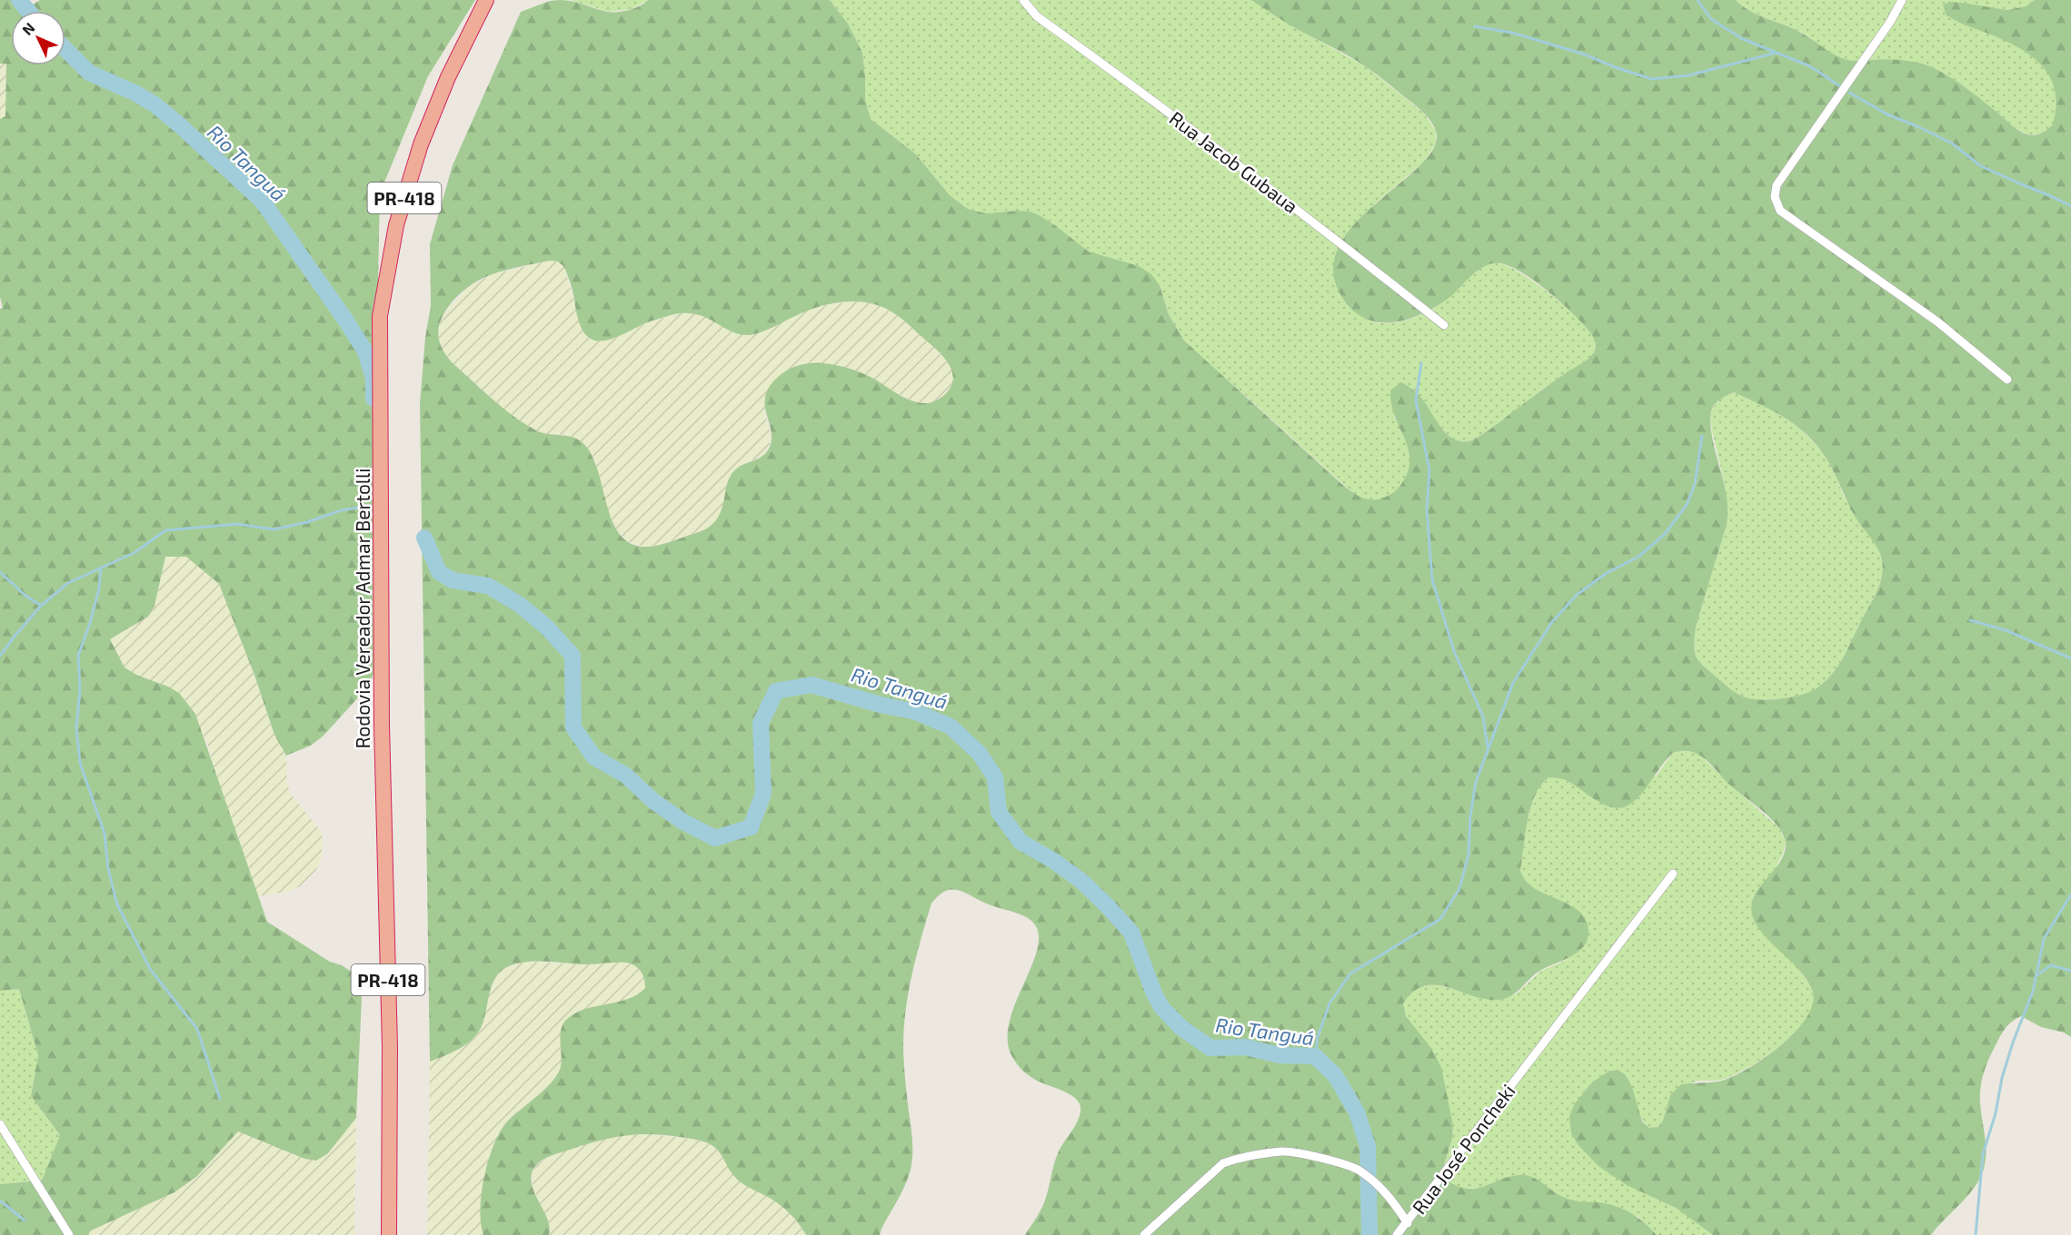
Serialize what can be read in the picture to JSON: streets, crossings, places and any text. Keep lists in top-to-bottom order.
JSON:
{
  "streets": {
    "highway": ["PR-418", "Rodovia Vereador Admar Bertolli"],
    "street": ["Rua Jacob Gubaua", "Rua José Poncheki"]
  },
  "water": ["Rio Tanguá"],
  "north": "top left"
}
